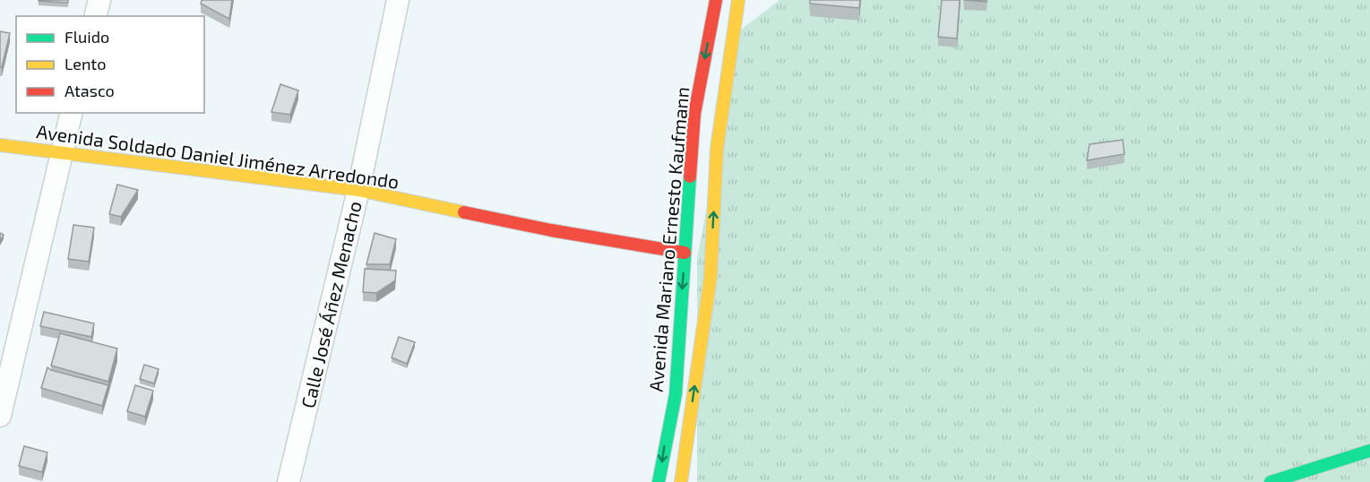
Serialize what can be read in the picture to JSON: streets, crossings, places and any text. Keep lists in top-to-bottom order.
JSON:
{
  "streets": {
    "main road": ["Avenida Soldado Daniel Jiménez Arredondo", "Avenida Mariano Ernesto Kaufmann"],
    "street": ["Calle José Áñez Menacho"]
  },
  "crossings": [
    ["Avenida Soldado Daniel Jiménez Arredondo", "Avenida Mariano Ernesto Kaufmann"],
    ["Avenida Soldado Daniel Jiménez Arredondo", "Calle José Áñez Menacho"]
  ],
  "legend": ["Fluido", "Lento", "Atasco"]
}
